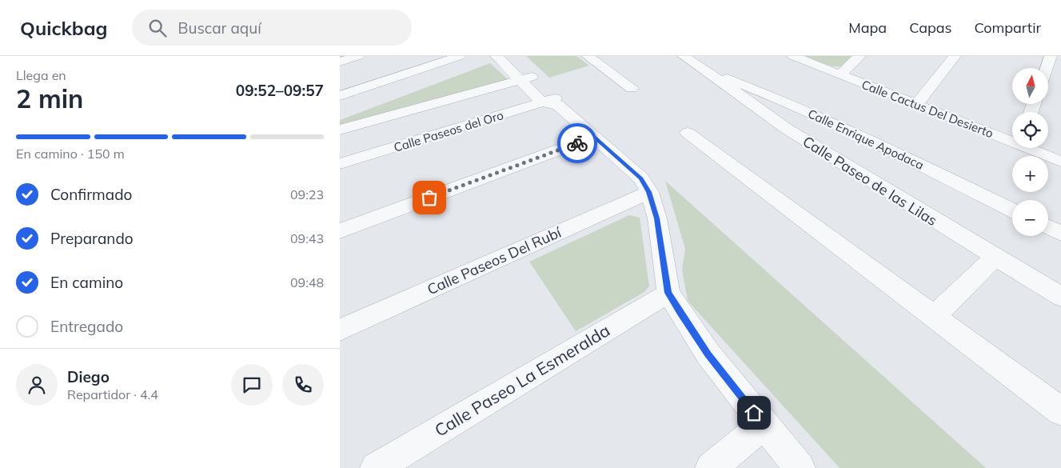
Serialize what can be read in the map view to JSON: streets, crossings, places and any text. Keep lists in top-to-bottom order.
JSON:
{
  "streets": {
    "street": [
      "Calle Cactus Del Desierto",
      "Calle Paseos del Oro",
      "Calle Enrique Apodaca",
      "Calle Paseo de las Lilas",
      "Calle Paseos Del Rubí",
      "Calle Paseo La Esmeralda"
    ]
  },
  "crossings": [
    ["Calle Enrique Apodaca", "Calle Paseo de las Lilas"]
  ],
  "north": "top",
  "page": {
    "header": "Quickbag",
    "search": "Buscar aquí",
    "nav": ["Mapa", "Capas", "Compartir"],
    "heading": ["2 min", "Llega en", "09:52–09:57"],
    "panel": ["Diego", "Repartidor · 4.4"],
    "map_buttons": ["+", "−"],
    "bar": "En camino · 150 m",
    "list": [
      ["Confirmado", "09:23"],
      ["Preparando", "09:43"],
      ["En camino", "09:48"],
      "Entregado"
    ]
  }
}
